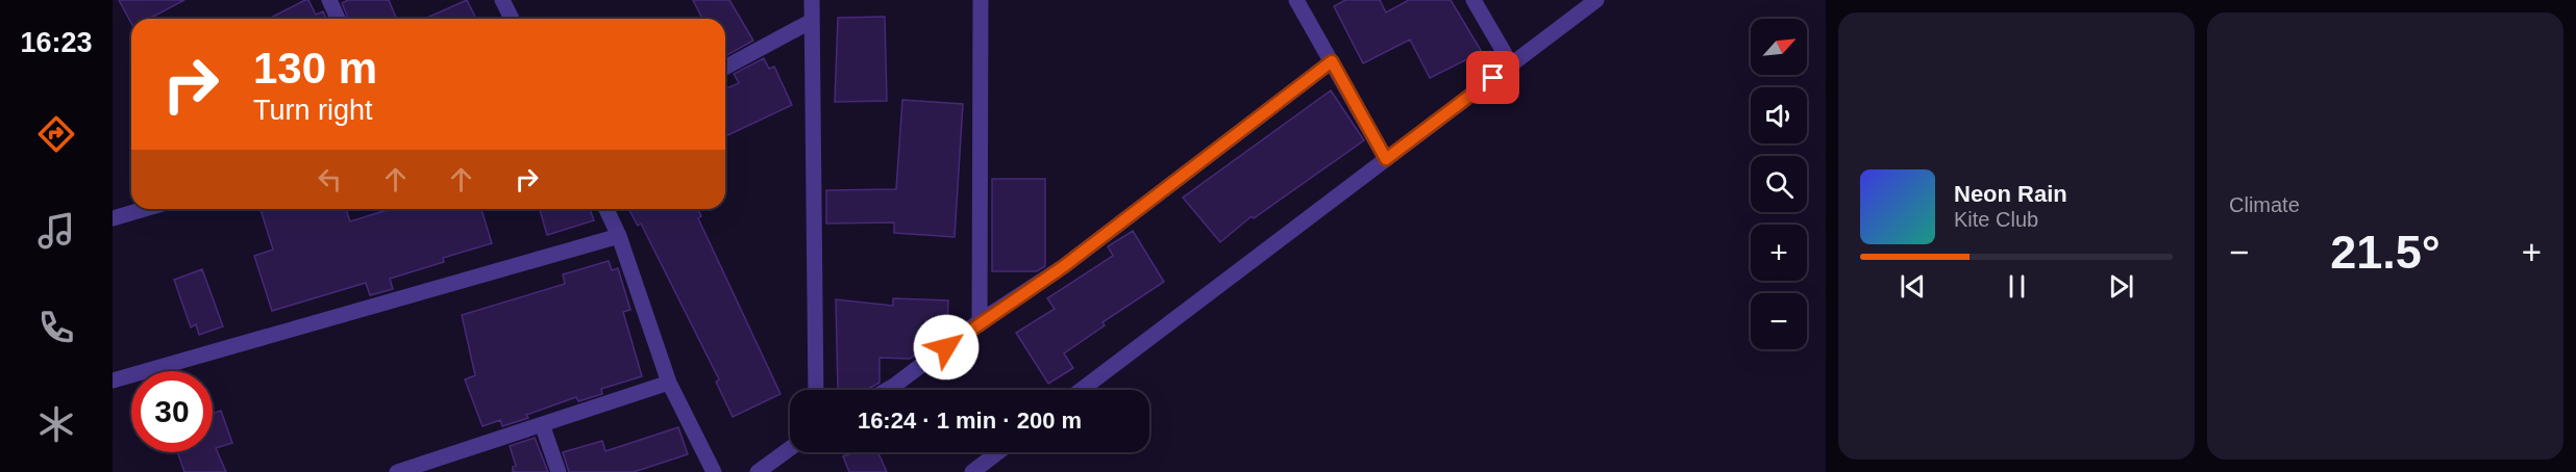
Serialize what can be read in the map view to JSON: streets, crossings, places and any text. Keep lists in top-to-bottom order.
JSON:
{
  "north": "top right",
  "page": {
    "tabs": "16:23",
    "tile": "Climate",
    "map_buttons": ["+", "−"],
    "turn": ["130 m", "Turn right"],
    "song": ["Neon Rain", "Kite Club"],
    "heat": ["−", "21.5°", "+"],
    "limit": "30",
    "trip": "16:24 · 1 min · 200 m"
  }
}
